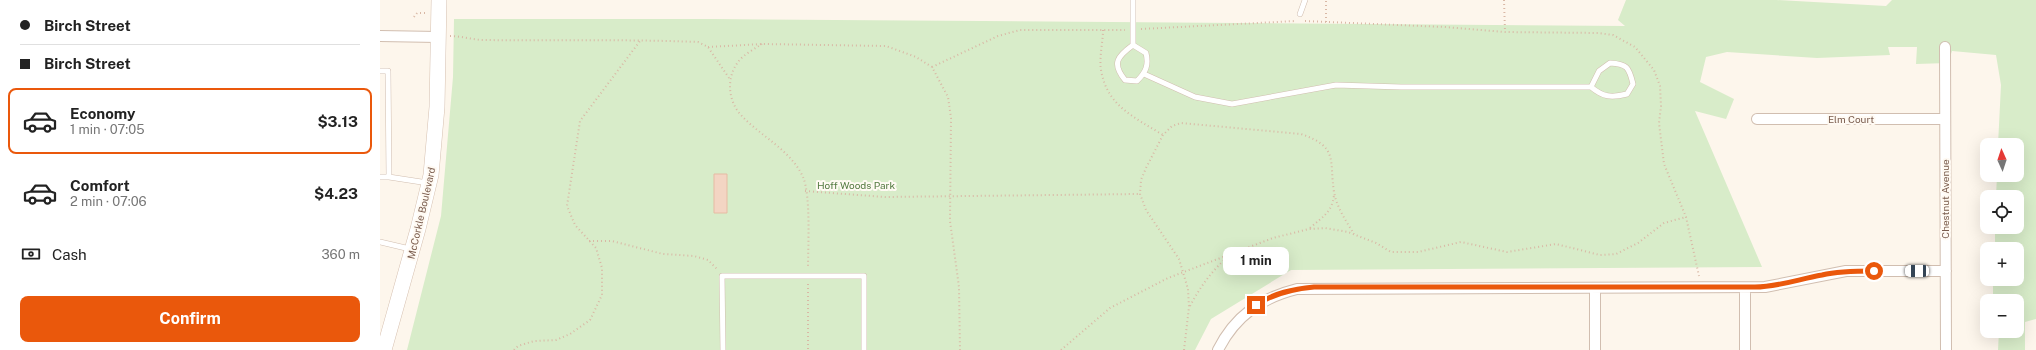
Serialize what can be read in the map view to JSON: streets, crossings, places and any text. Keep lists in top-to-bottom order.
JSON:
{
  "streets": {
    "street": ["Elm Court", "Chestnut Avenue", "McCorkle Boulevard"]
  },
  "crossings": [
    ["Elm Court", "Chestnut Avenue"]
  ],
  "parks": ["Hoff Woods Park"],
  "north": "top",
  "page": {
    "banner": ["Birch Street", "Birch Street"],
    "list": [
      {
        "name": "Economy",
        "note": "1 min · 07:05",
        "value": "$3.13"
      },
      {
        "name": "Comfort",
        "note": "2 min · 07:06",
        "value": "$4.23"
      }
    ],
    "map_buttons": ["+", "−"],
    "pay": ["Cash", "360 m"],
    "bubble": "1 min",
    "buttons": "Confirm"
  }
}
